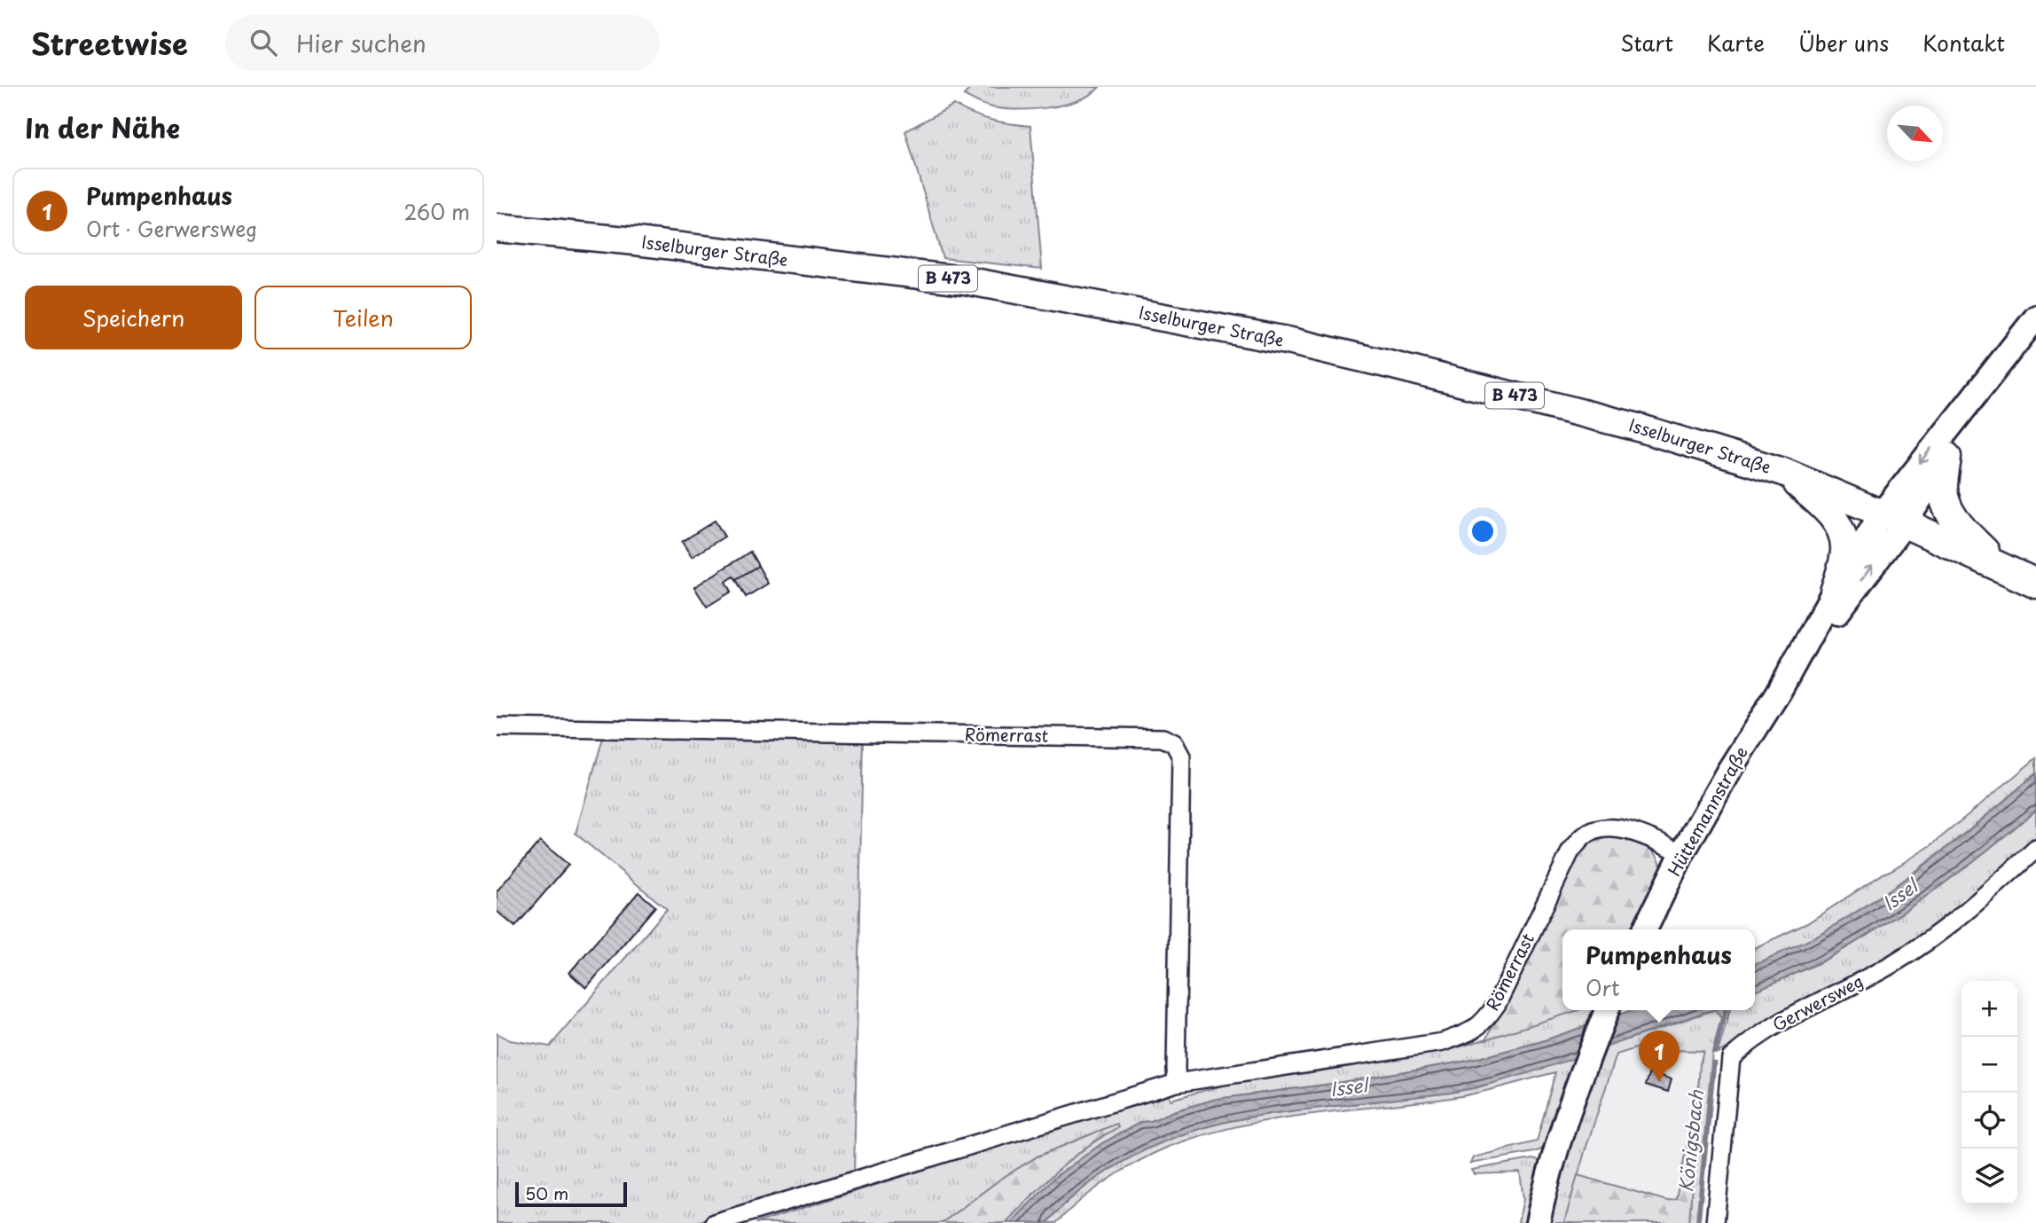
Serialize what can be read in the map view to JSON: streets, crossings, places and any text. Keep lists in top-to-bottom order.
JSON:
{
  "streets": {
    "highway": ["B 473"],
    "main road": ["Isselburger Straße", "Hüttemannstraße"],
    "street": ["Römerrast", "Gerwersweg"]
  },
  "crossings": [
    ["Isselburger Straße", "B 473"],
    ["Isselburger Straße", "Hüttemannstraße"],
    ["B 473", "Hüttemannstraße"],
    ["Römerrast", "Hüttemannstraße"]
  ],
  "water": ["Issel", "Königsbach"],
  "scale_bar": "50 m",
  "north": "bottom right",
  "page": {
    "header": "Streetwise",
    "search": "Hier suchen",
    "nav": [
      "Start",
      "Karte",
      "Über uns",
      "Kontakt"
    ],
    "heading": "In der Nähe",
    "list": [
      {
        "mark": "1",
        "name": "Pumpenhaus",
        "note": "Ort · Gerwersweg",
        "value": "260 m"
      }
    ],
    "buttons": ["Speichern", "Teilen"],
    "popup": ["Pumpenhaus", "Ort"],
    "map_buttons": ["+", "−"],
    "pins": "1",
    "scale": "50 m"
  }
}
